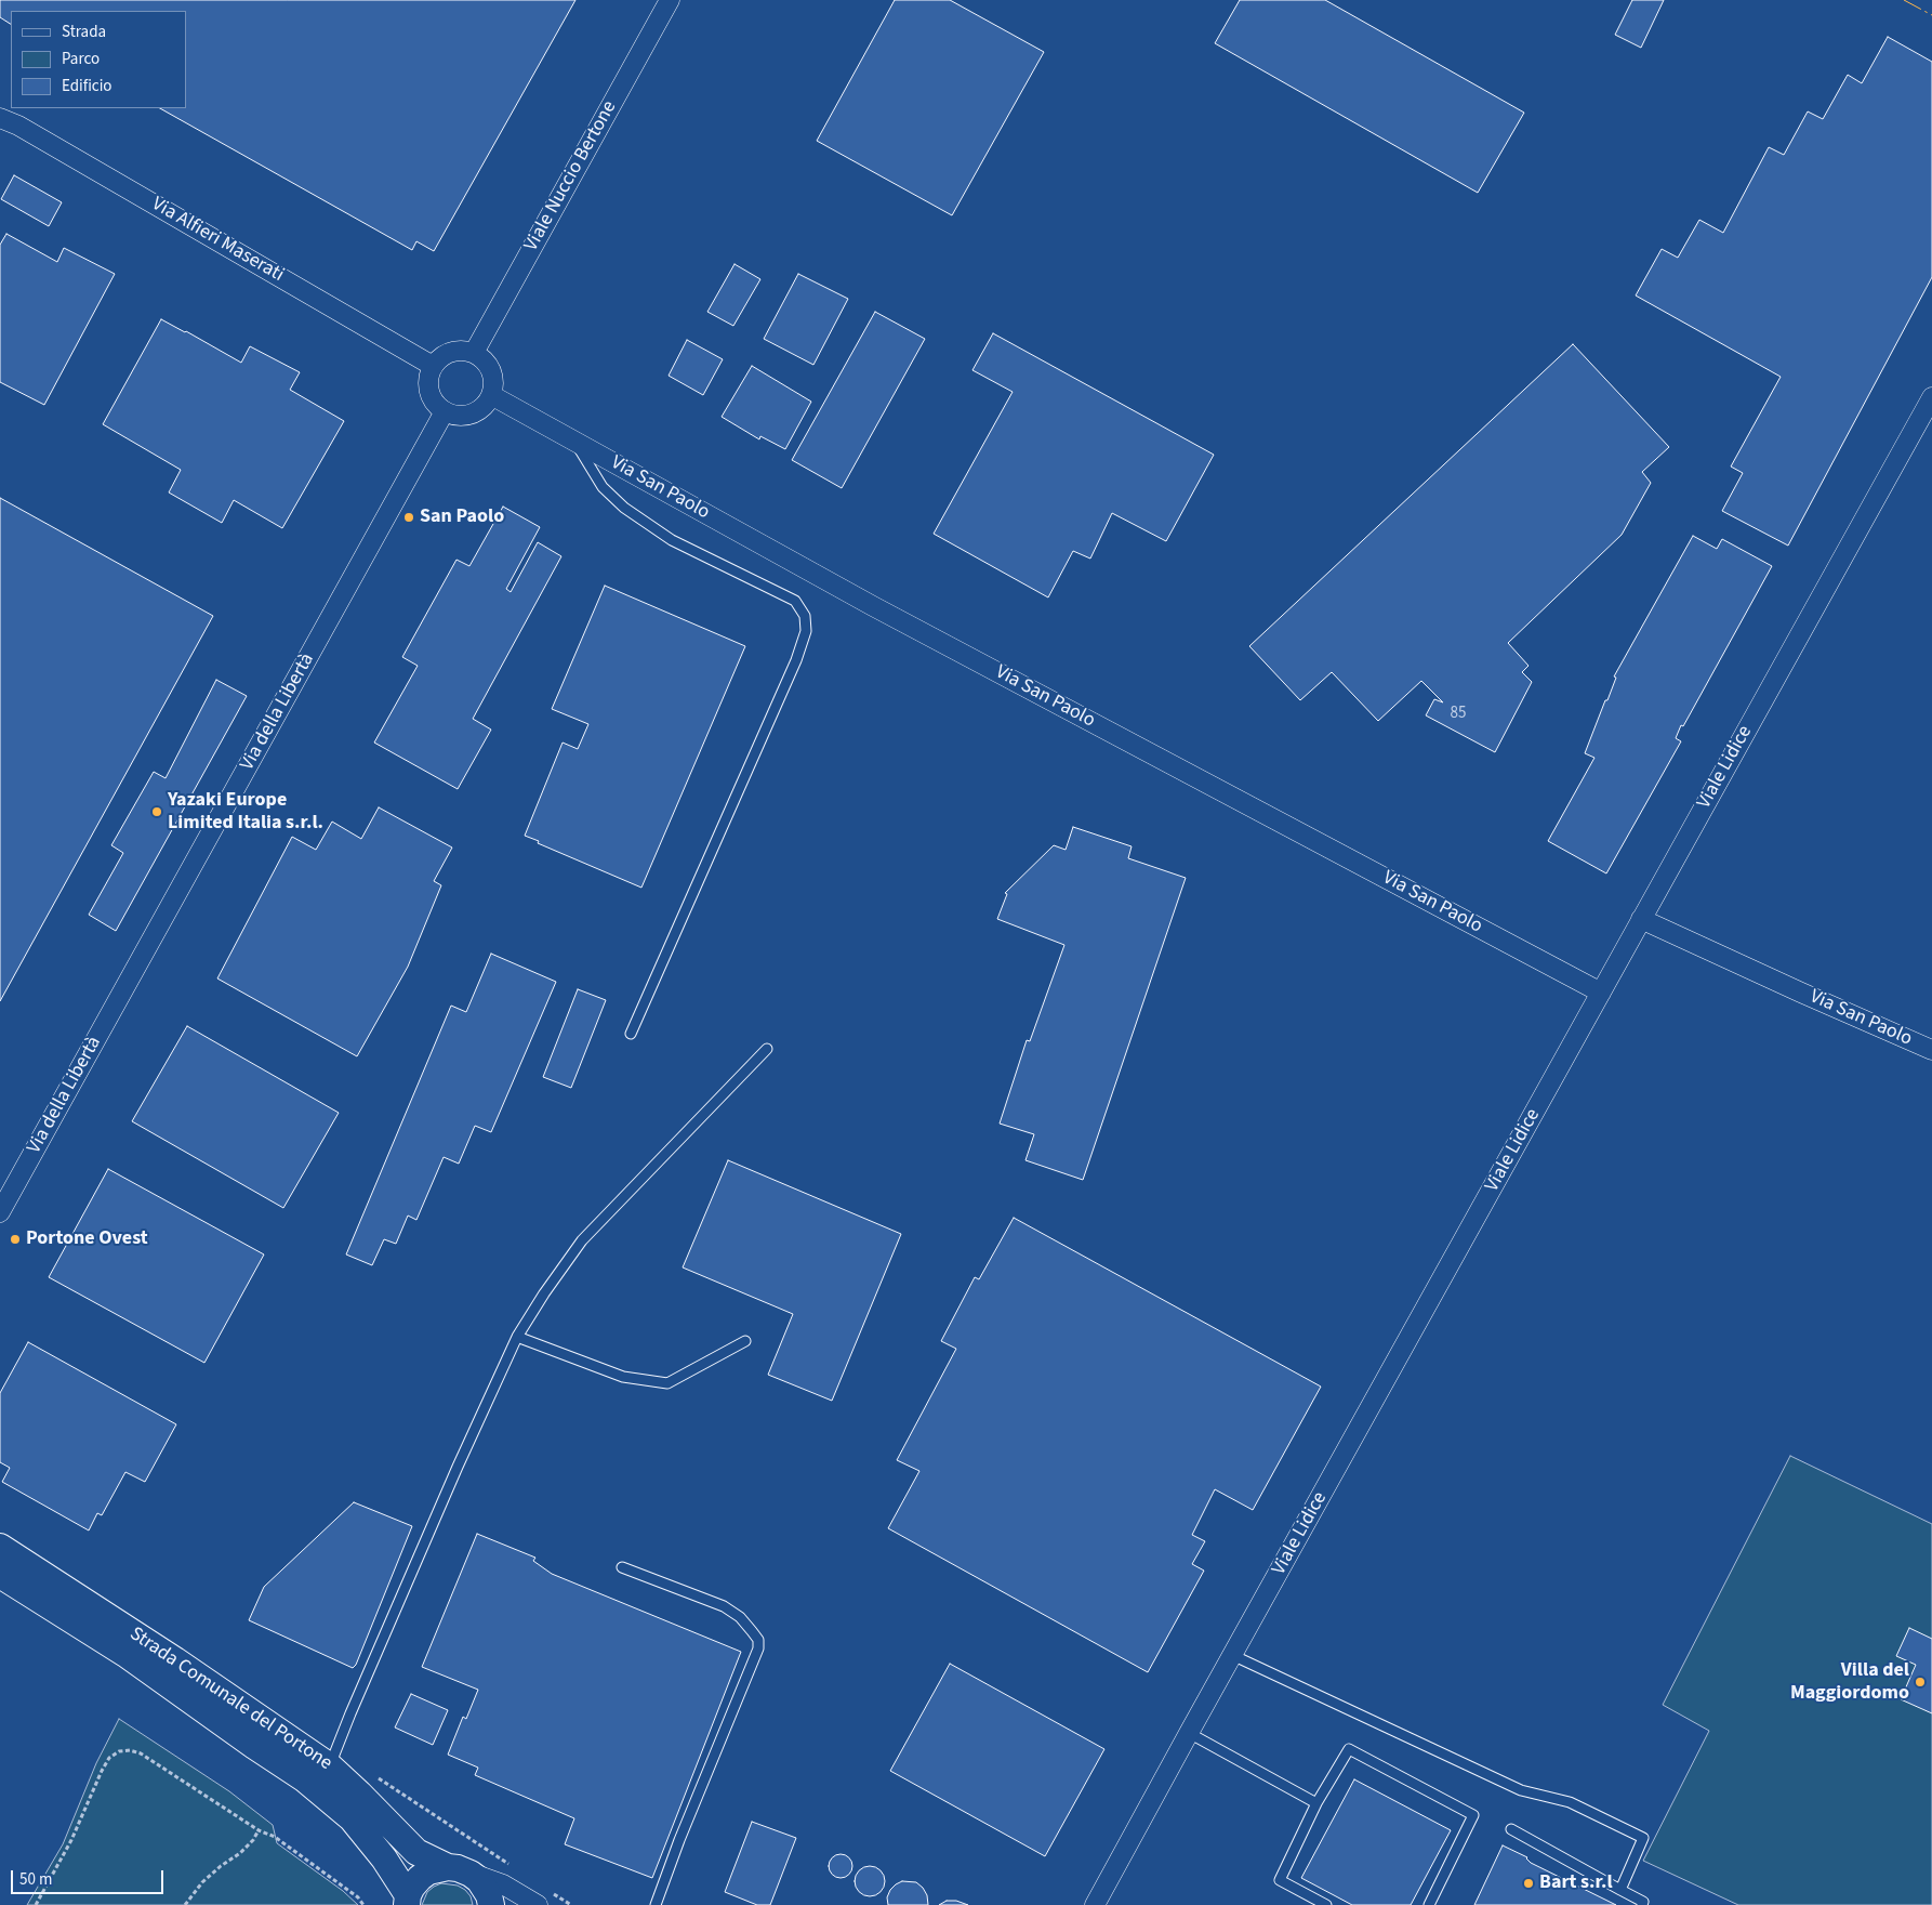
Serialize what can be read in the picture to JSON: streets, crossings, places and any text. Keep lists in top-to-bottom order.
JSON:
{
  "streets": {
    "street": [
      "Viale Nuccio Bertone",
      "Via Alfieri Maserati",
      "Via San Paolo",
      "Via della Libertà",
      "Viale Lidice",
      "Strada Comunale del Portone"
    ]
  },
  "crossings": [
    ["Viale Nuccio Bertone", "Via Alfieri Maserati"],
    ["Viale Nuccio Bertone", "Via San Paolo"],
    ["Viale Nuccio Bertone", "Via della Libertà"],
    ["Via Alfieri Maserati", "Via San Paolo"],
    ["Via Alfieri Maserati", "Via della Libertà"],
    ["Via San Paolo", "Via della Libertà"],
    ["Via San Paolo", "Viale Lidice"]
  ],
  "places": [
    "San Paolo",
    "Yazaki Europe Limited Italia s.r.l.",
    "Portone Ovest",
    "Villa del Maggiordomo",
    "Bart s.r.l"
  ],
  "house_numbers": ["85"],
  "legend": ["Strada", "Parco", "Edificio"],
  "scale_bar": "50 m"
}
